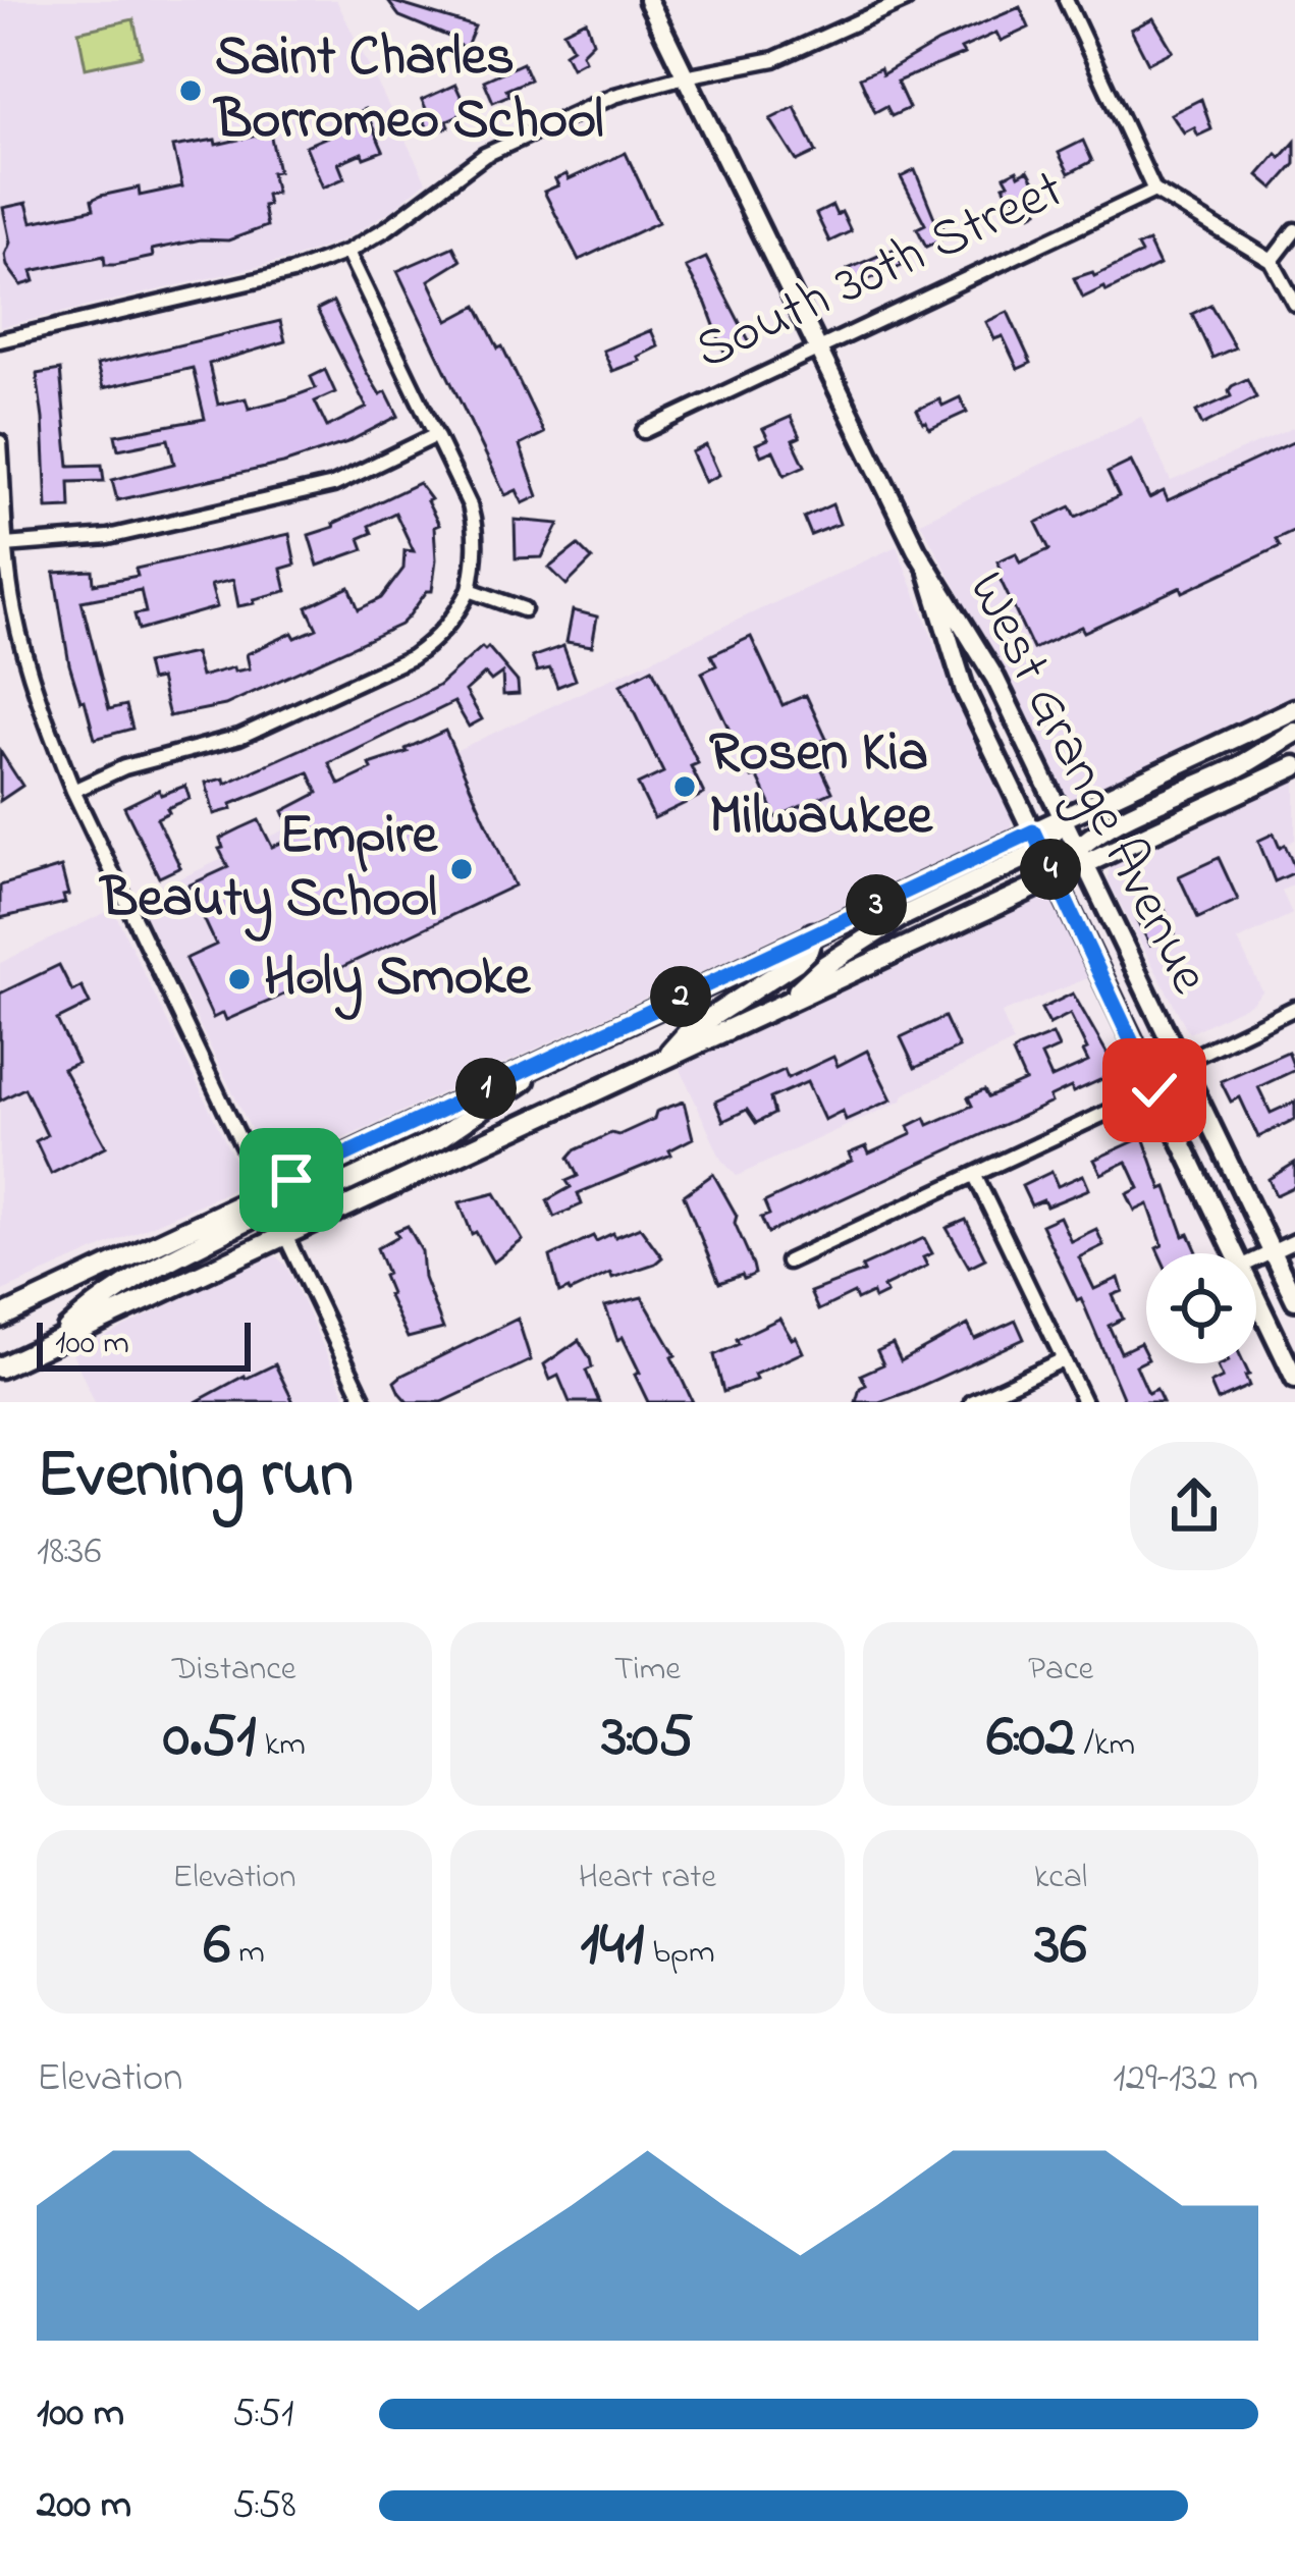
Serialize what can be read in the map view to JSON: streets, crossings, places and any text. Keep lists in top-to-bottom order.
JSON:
{
  "streets": {
    "street": ["South 30th Street", "West Grange Avenue"]
  },
  "crossings": [
    ["South 30th Street", "West Grange Avenue"]
  ],
  "places": [
    "Saint Charles Borromeo School",
    "Rosen Kia Milwaukee",
    "Empire Beauty School",
    "Holy Smoke"
  ],
  "scale_bar": "100 m",
  "page": {
    "pins": [
      "4",
      "3",
      "2",
      "1"
    ],
    "scale": "100 m",
    "heading": ["Evening run", "18:36"],
    "stats": [
      ["Distance", "0.51 km"],
      ["Time", "3:05"],
      ["Pace", "6:02 /km"],
      ["Elevation", "6 m"],
      ["Heart rate", "141 bpm"],
      ["kcal", "36"]
    ],
    "chart": ["Elevation", "129–132 m"],
    "list": [
      {
        "name": "100 m",
        "note": "5:51"
      },
      {
        "name": "200 m",
        "note": "5:58"
      }
    ]
  }
}
